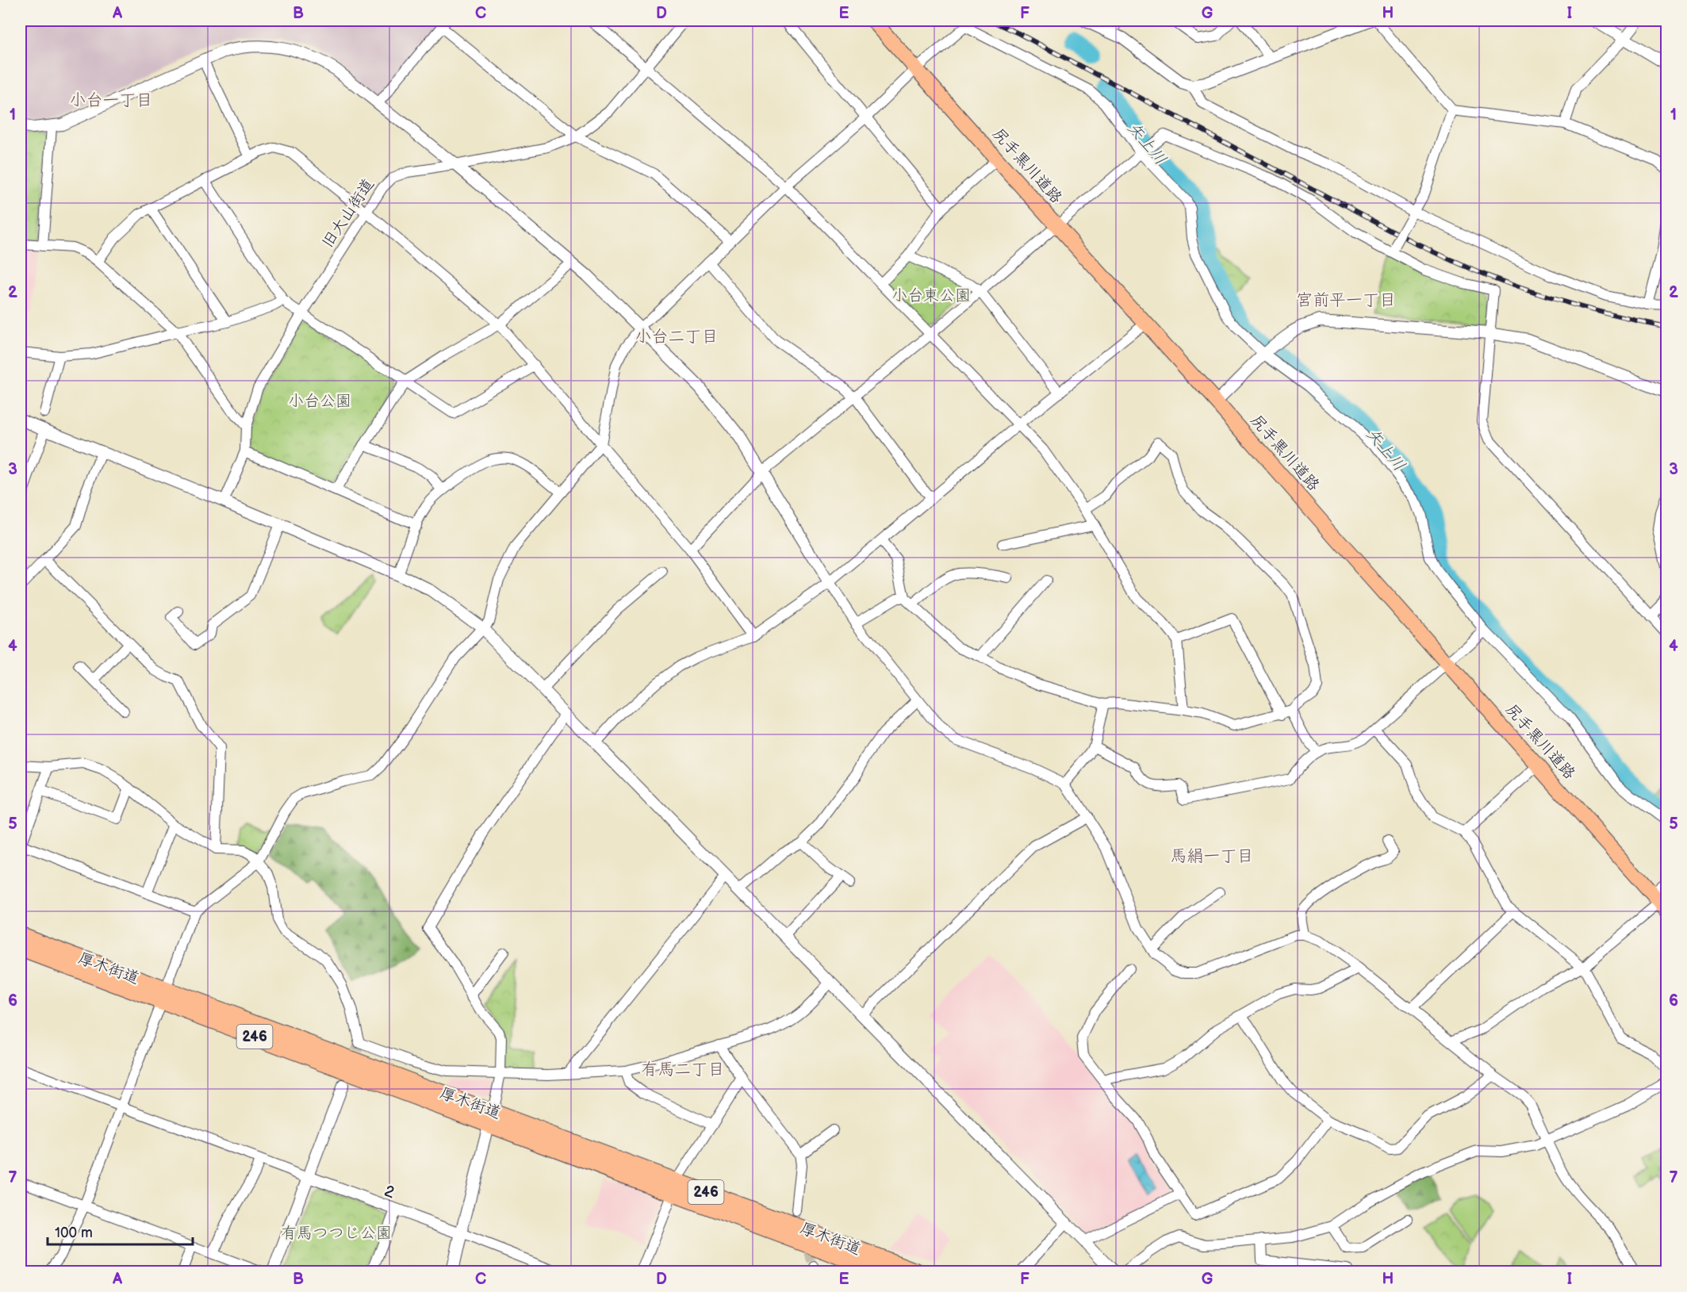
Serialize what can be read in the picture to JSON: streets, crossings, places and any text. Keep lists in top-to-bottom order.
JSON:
{
  "streets": {
    "highway": ["厚木街道", "246"],
    "main road": ["尻手黒川道路"],
    "street": ["旧大山街道", "2"]
  },
  "districts": [
    "小台一丁目",
    "宮前平一丁目",
    "小台二丁目",
    "馬絹一丁目",
    "有馬二丁目"
  ],
  "water": ["矢上川"],
  "parks": ["小台東公園", "小台公園", "有馬つつじ公園"],
  "scale_bar": "100 m",
  "grid": {
    "columns": [
      "A",
      "B",
      "C",
      "D",
      "E",
      "F",
      "G",
      "H",
      "I"
    ],
    "rows": [
      "1",
      "2",
      "3",
      "4",
      "5",
      "6",
      "7"
    ]
  }
}
